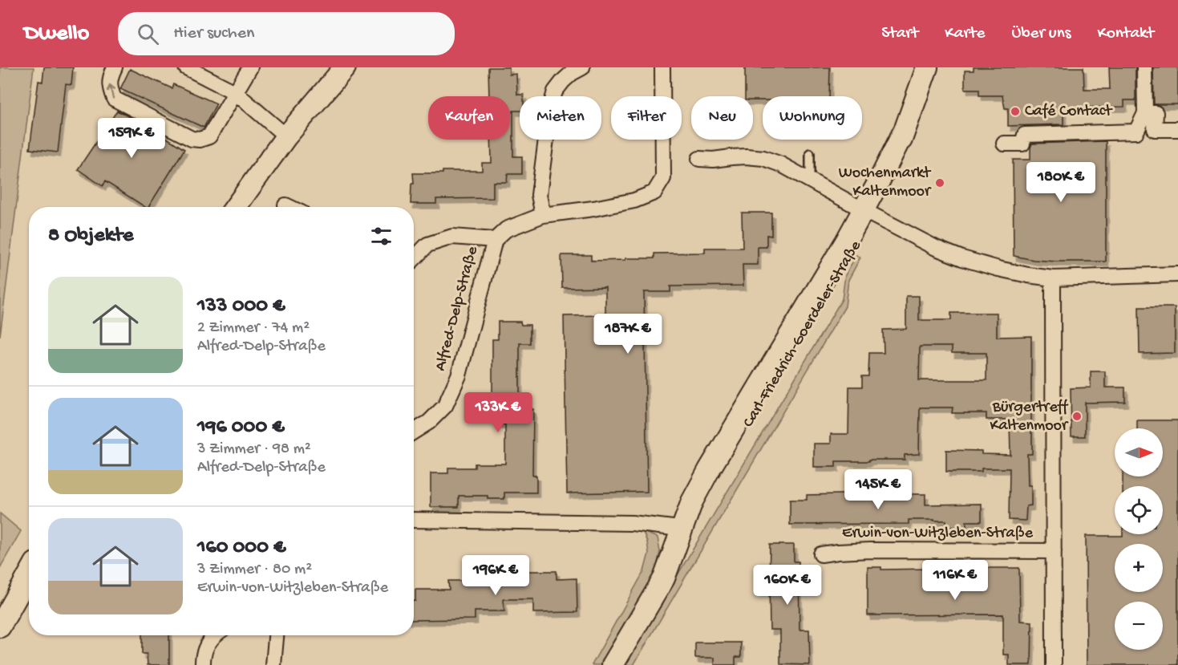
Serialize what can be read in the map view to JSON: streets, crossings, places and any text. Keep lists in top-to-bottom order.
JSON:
{
  "streets": {
    "street": ["Alfred-Delp-Straße", "Carl-Friedrich-Goerdeler-Straße", "Erwin-von-Witzleben-Straße"]
  },
  "places": ["Café Contact", "Wochenmarkt Kaltenmoor", "Bürgertreff Kaltenmoor"],
  "north": "right",
  "page": {
    "header": "Dwello",
    "search": "Hier suchen",
    "nav": [
      "Start",
      "Karte",
      "Über uns",
      "Kontakt"
    ],
    "chip": [
      "Kaufen",
      "Mieten",
      "Filter",
      "Neu",
      "Wohnung"
    ],
    "price": [
      "159K €",
      "180K €",
      "187K €",
      "133K €",
      "145K €",
      "196K €",
      "116K €",
      "160K €"
    ],
    "heading": "8 Objekte",
    "list": [
      {
        "name": "133 000 €",
        "note": "2 Zimmer · 74 m² · Alfred-Delp-Straße"
      },
      {
        "name": "196 000 €",
        "note": "3 Zimmer · 98 m² · Alfred-Delp-Straße"
      },
      {
        "name": "160 000 €",
        "note": "3 Zimmer · 80 m² · Erwin-von-Witzleben-Straße"
      }
    ],
    "map_buttons": ["+", "−"]
  }
}
